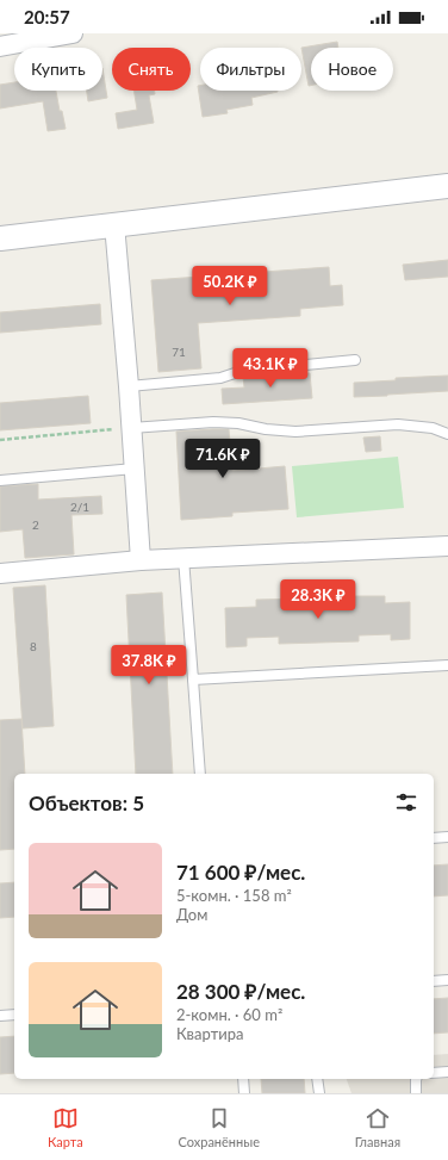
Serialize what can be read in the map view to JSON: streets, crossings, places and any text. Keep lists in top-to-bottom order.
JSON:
{
  "house_numbers": [
    "71",
    "2/1",
    "2",
    "8"
  ],
  "page": {
    "status": "20:57",
    "chip": [
      "Купить",
      "Снять",
      "Фильтры",
      "Новое"
    ],
    "price": [
      "50.2K ₽",
      "43.1K ₽",
      "71.6K ₽",
      "28.3K ₽",
      "37.8K ₽"
    ],
    "heading": "Объектов: 5",
    "list": [
      {
        "name": "71 600 ₽/мес.",
        "note": "5-комн. · 158 m² · Дом"
      },
      {
        "name": "28 300 ₽/мес.",
        "note": "2-комн. · 60 m² · Квартира"
      }
    ],
    "tabs": ["Карта", "Сохранённые", "Главная"]
  }
}
